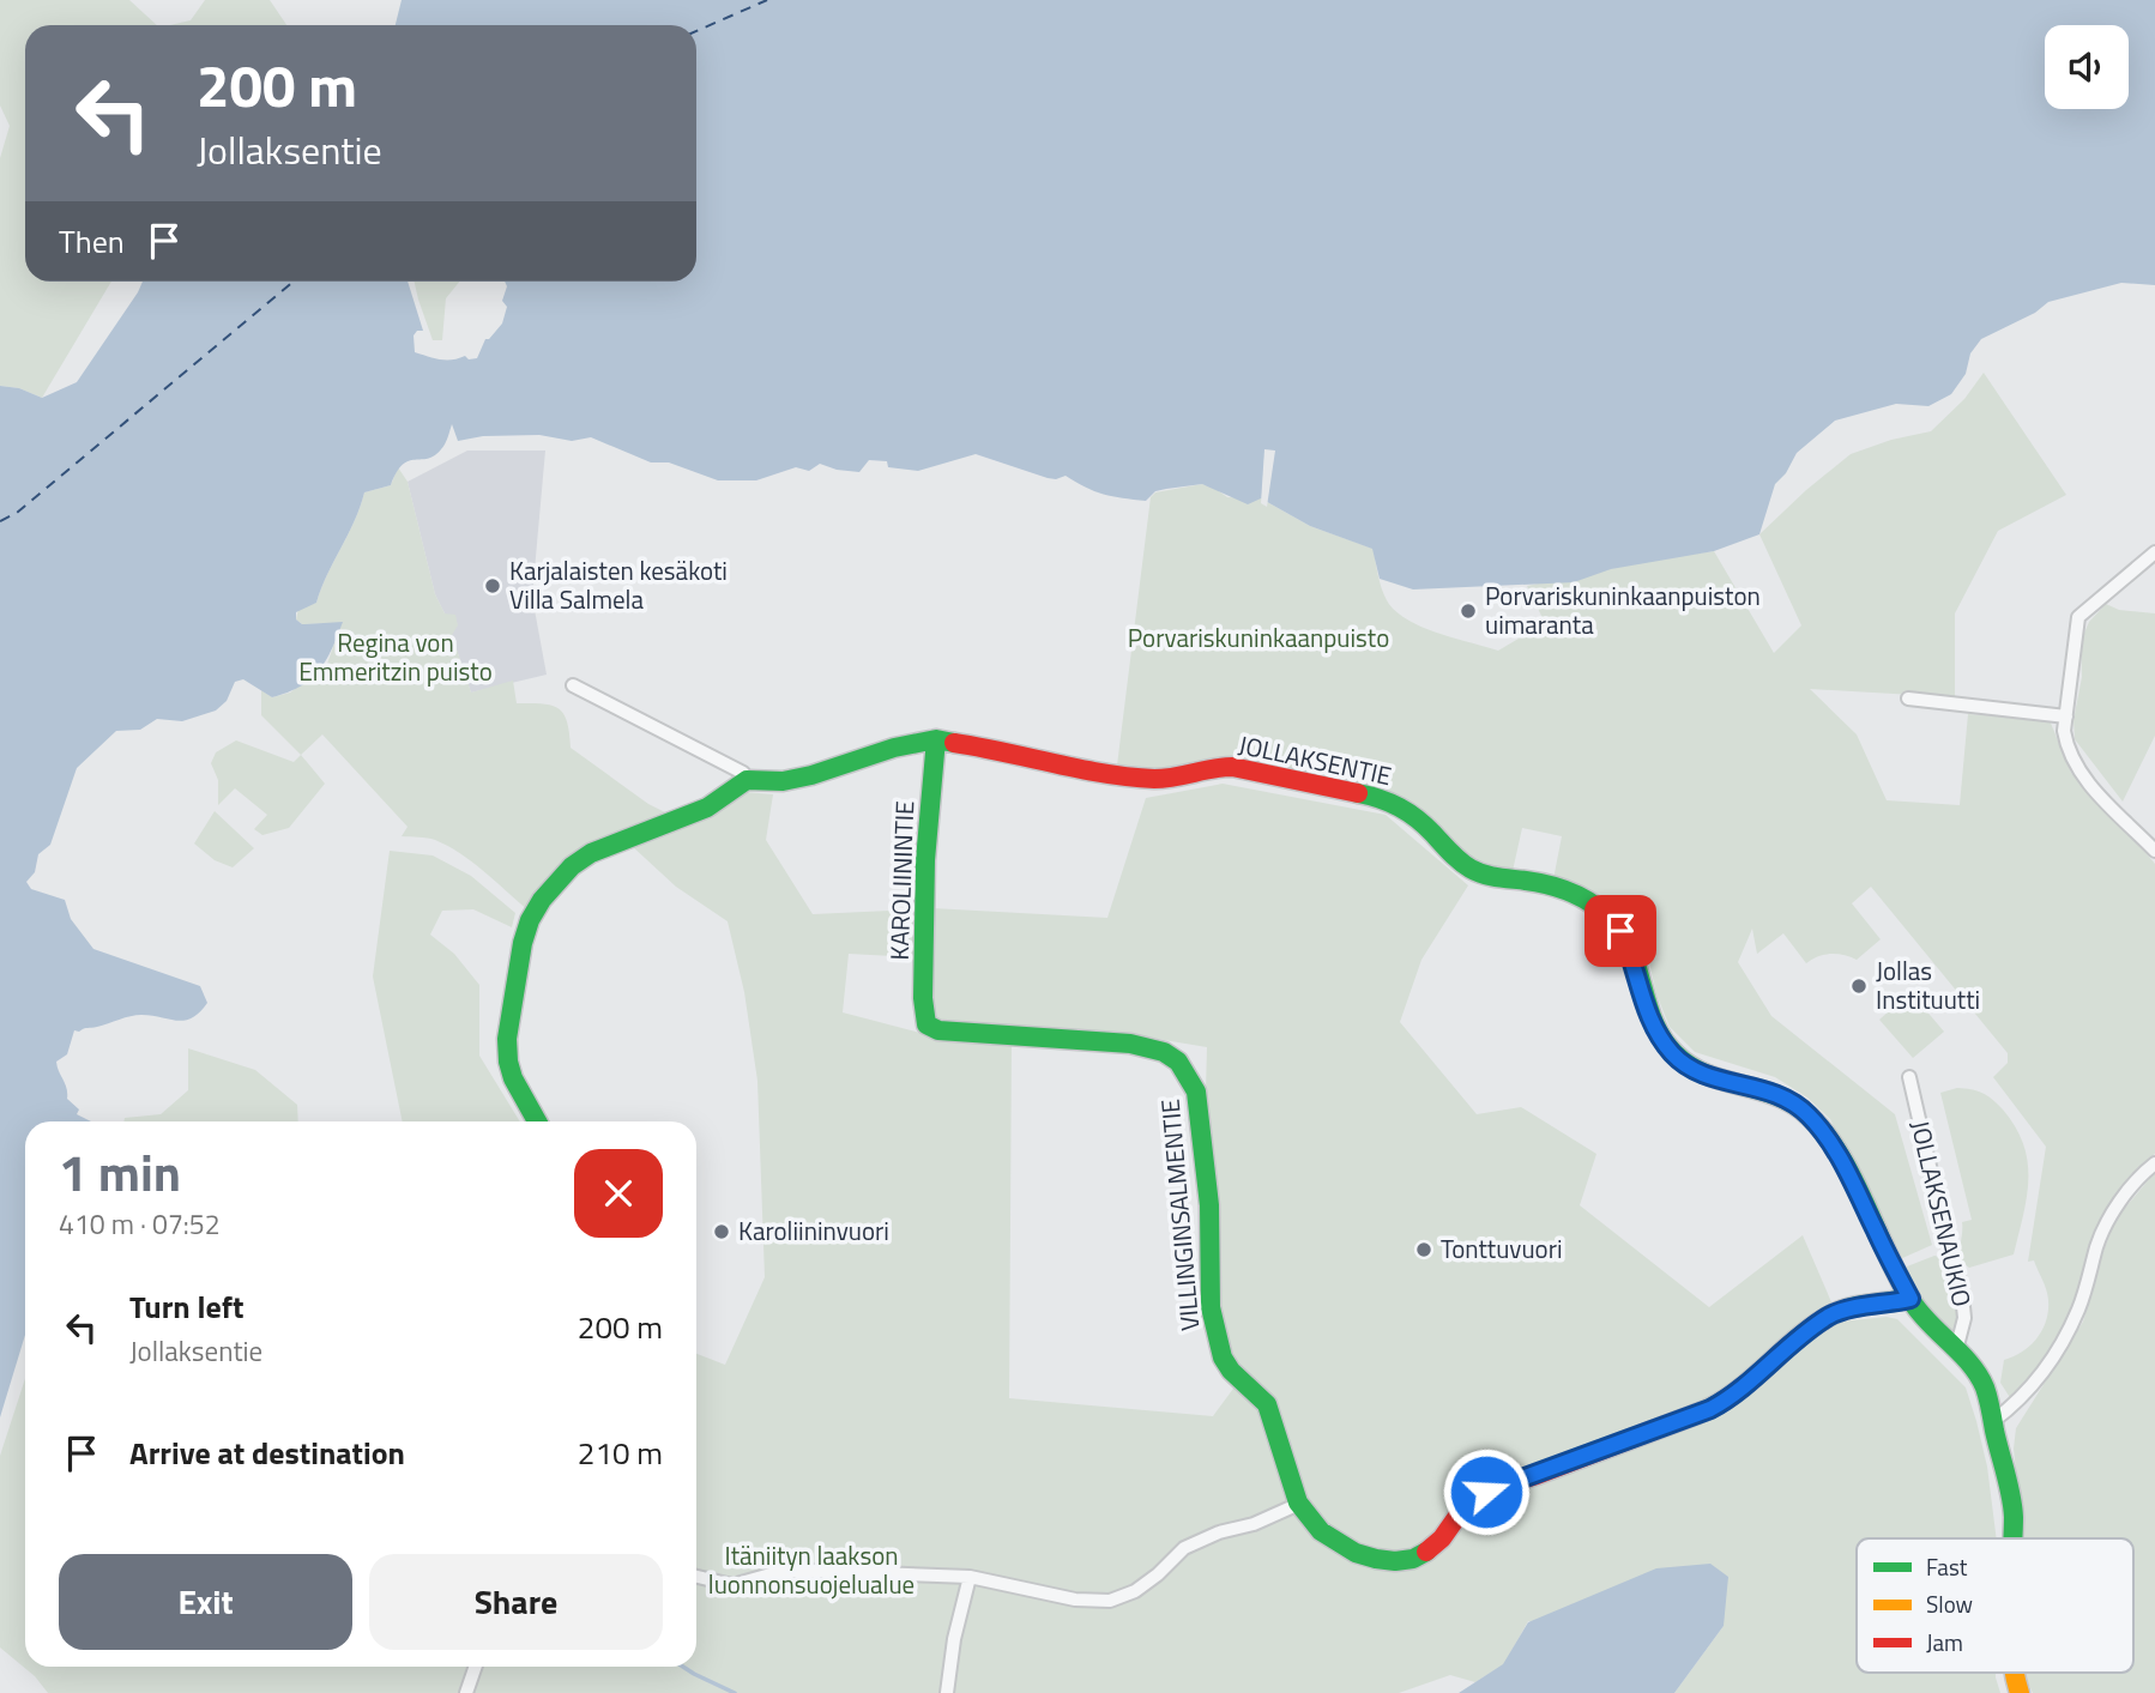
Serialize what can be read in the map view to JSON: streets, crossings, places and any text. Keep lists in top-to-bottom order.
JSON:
{
  "streets": {
    "street": [
      "JOLLAKSENTIE",
      "KAROLIININTIE",
      "JOLLAKSENAUKIO",
      "VILLINGINSALMENTIE"
    ]
  },
  "crossings": [
    ["JOLLAKSENTIE", "KAROLIININTIE"],
    ["JOLLAKSENTIE", "JOLLAKSENAUKIO"],
    ["KAROLIININTIE", "VILLINGINSALMENTIE"]
  ],
  "parks": ["Porvariskuninkaanpuisto", "Regina von Emmeritzin puisto", "Itäniityn laakson luonnonsuojelualue"],
  "places": [
    "Karjalaisten kesäkoti Villa Salmela",
    "Porvariskuninkaanpuiston uimaranta",
    "Jollas Instituutti",
    "Karoliininvuori",
    "Tonttuvuori"
  ],
  "legend": ["Fast", "Slow", "Jam"],
  "page": {
    "turn": ["200 m", "Jollaksentie"],
    "then": "Then",
    "heading": ["1 min", "410 m · 07:52"],
    "list": [
      {
        "name": "Turn left",
        "note": "Jollaksentie",
        "value": "200 m"
      },
      {
        "name": "Arrive at destination",
        "value": "210 m"
      }
    ],
    "buttons": ["Exit", "Share"]
  }
}
